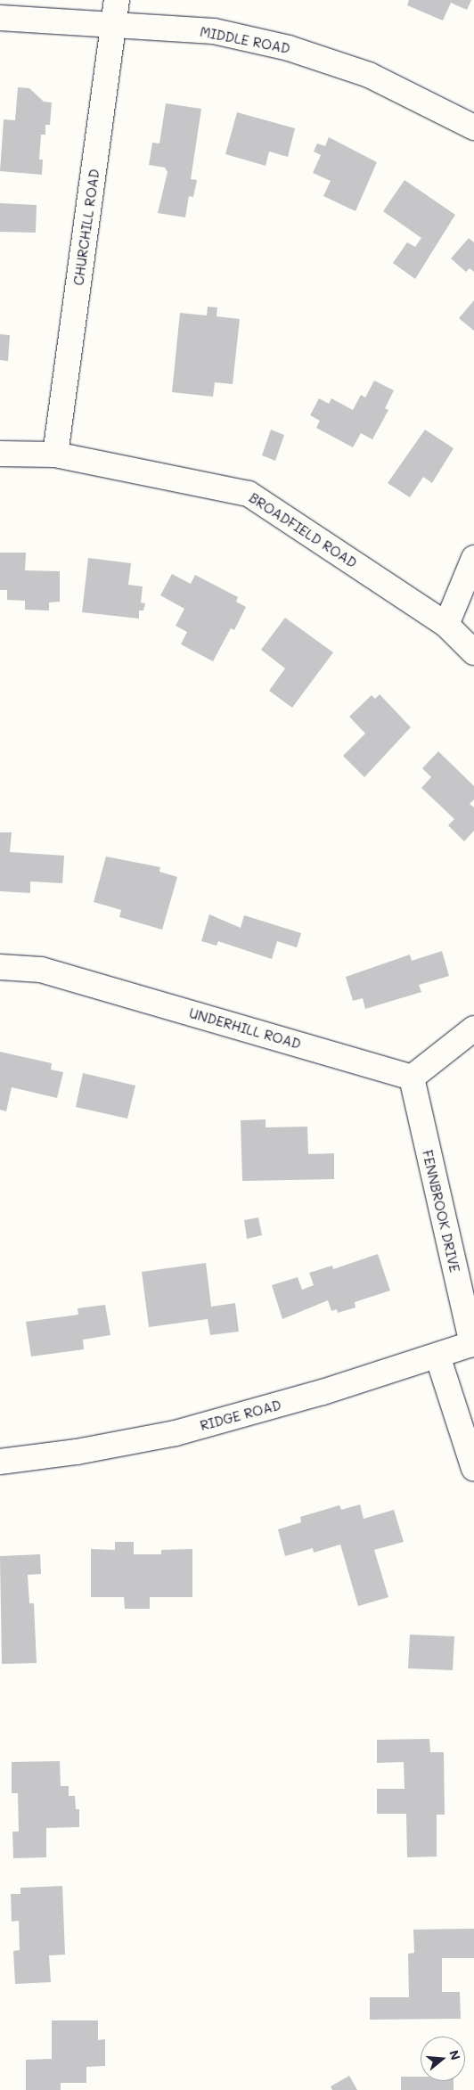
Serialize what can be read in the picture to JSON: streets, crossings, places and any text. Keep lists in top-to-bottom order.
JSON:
{
  "streets": {
    "street": [
      "MIDDLE ROAD",
      "CHURCHILL ROAD",
      "BROADFIELD ROAD",
      "UNDERHILL ROAD",
      "FENNBROOK DRIVE",
      "RIDGE ROAD"
    ]
  },
  "crossings": [
    ["MIDDLE ROAD", "CHURCHILL ROAD"],
    ["CHURCHILL ROAD", "BROADFIELD ROAD"],
    ["UNDERHILL ROAD", "FENNBROOK DRIVE"],
    ["FENNBROOK DRIVE", "RIDGE ROAD"]
  ],
  "north": "right"
}
